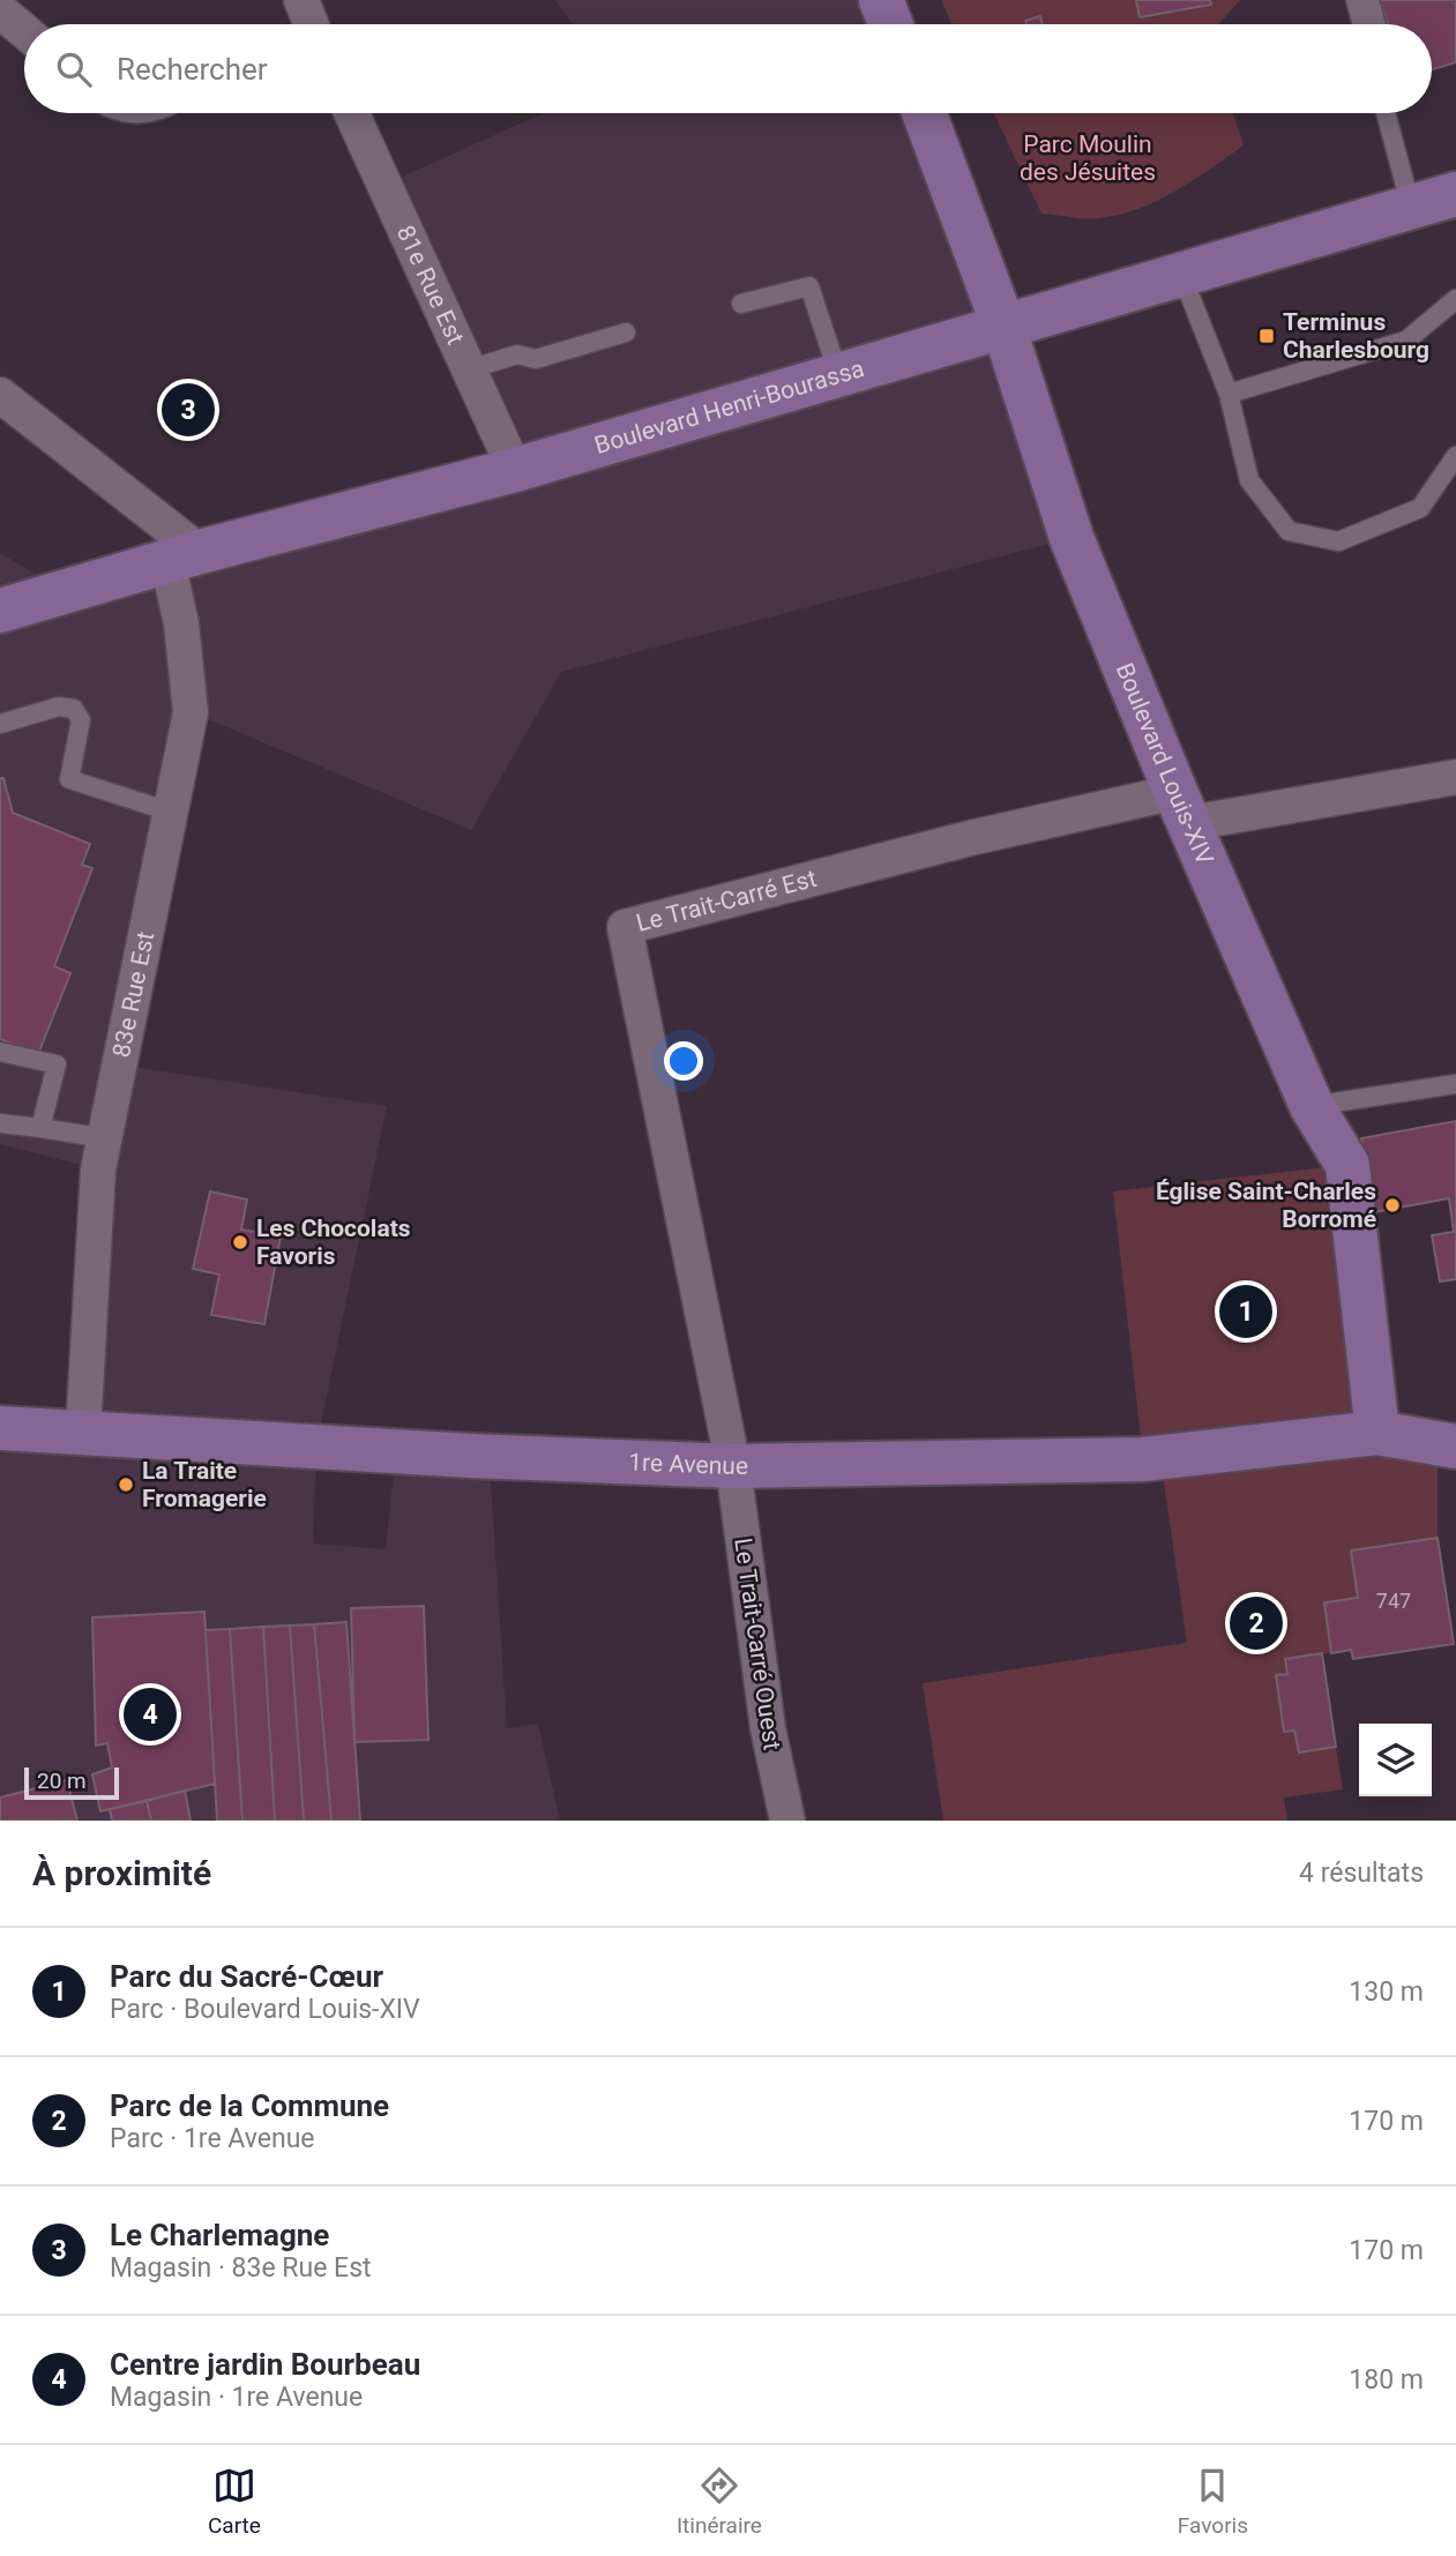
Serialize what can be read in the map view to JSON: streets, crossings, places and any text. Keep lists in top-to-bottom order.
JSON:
{
  "streets": {
    "main road": ["Boulevard Henri-Bourassa", "Boulevard Louis-XIV", "1re Avenue"],
    "street": [
      "81e Rue Est",
      "Le Trait-Carré Est",
      "83e Rue Est",
      "Le Trait-Carré Ouest"
    ]
  },
  "crossings": [
    ["81e Rue Est", "Boulevard Henri-Bourassa"],
    ["Boulevard Henri-Bourassa", "Boulevard Louis-XIV"],
    ["Boulevard Henri-Bourassa", "83e Rue Est"],
    ["Boulevard Louis-XIV", "Le Trait-Carré Est"],
    ["Boulevard Louis-XIV", "1re Avenue"],
    ["Le Trait-Carré Est", "1re Avenue"],
    ["Le Trait-Carré Est", "Le Trait-Carré Ouest"],
    ["83e Rue Est", "1re Avenue"],
    ["1re Avenue", "Le Trait-Carré Ouest"]
  ],
  "parks": ["Parc Moulin des Jésuites"],
  "places": {
    "transit": ["Terminus Charlesbourg"],
    "other": ["Église Saint-Charles Borromé", "Les Chocolats Favoris", "La Traite Fromagerie"]
  },
  "house_numbers": ["747"],
  "scale_bar": "20 m",
  "page": {
    "search": "Rechercher",
    "pins": [
      "3",
      "1",
      "2",
      "4"
    ],
    "scale": "20 m",
    "heading": ["À proximité", "4 résultats"],
    "list": [
      {
        "mark": "1",
        "name": "Parc du Sacré-Cœur",
        "note": "Parc · Boulevard Louis-XIV",
        "value": "130 m"
      },
      {
        "mark": "2",
        "name": "Parc de la Commune",
        "note": "Parc · 1re Avenue",
        "value": "170 m"
      },
      {
        "mark": "3",
        "name": "Le Charlemagne",
        "note": "Magasin · 83e Rue Est",
        "value": "170 m"
      },
      {
        "mark": "4",
        "name": "Centre jardin Bourbeau",
        "note": "Magasin · 1re Avenue",
        "value": "180 m"
      }
    ],
    "nav": ["Carte", "Itinéraire", "Favoris"]
  }
}
